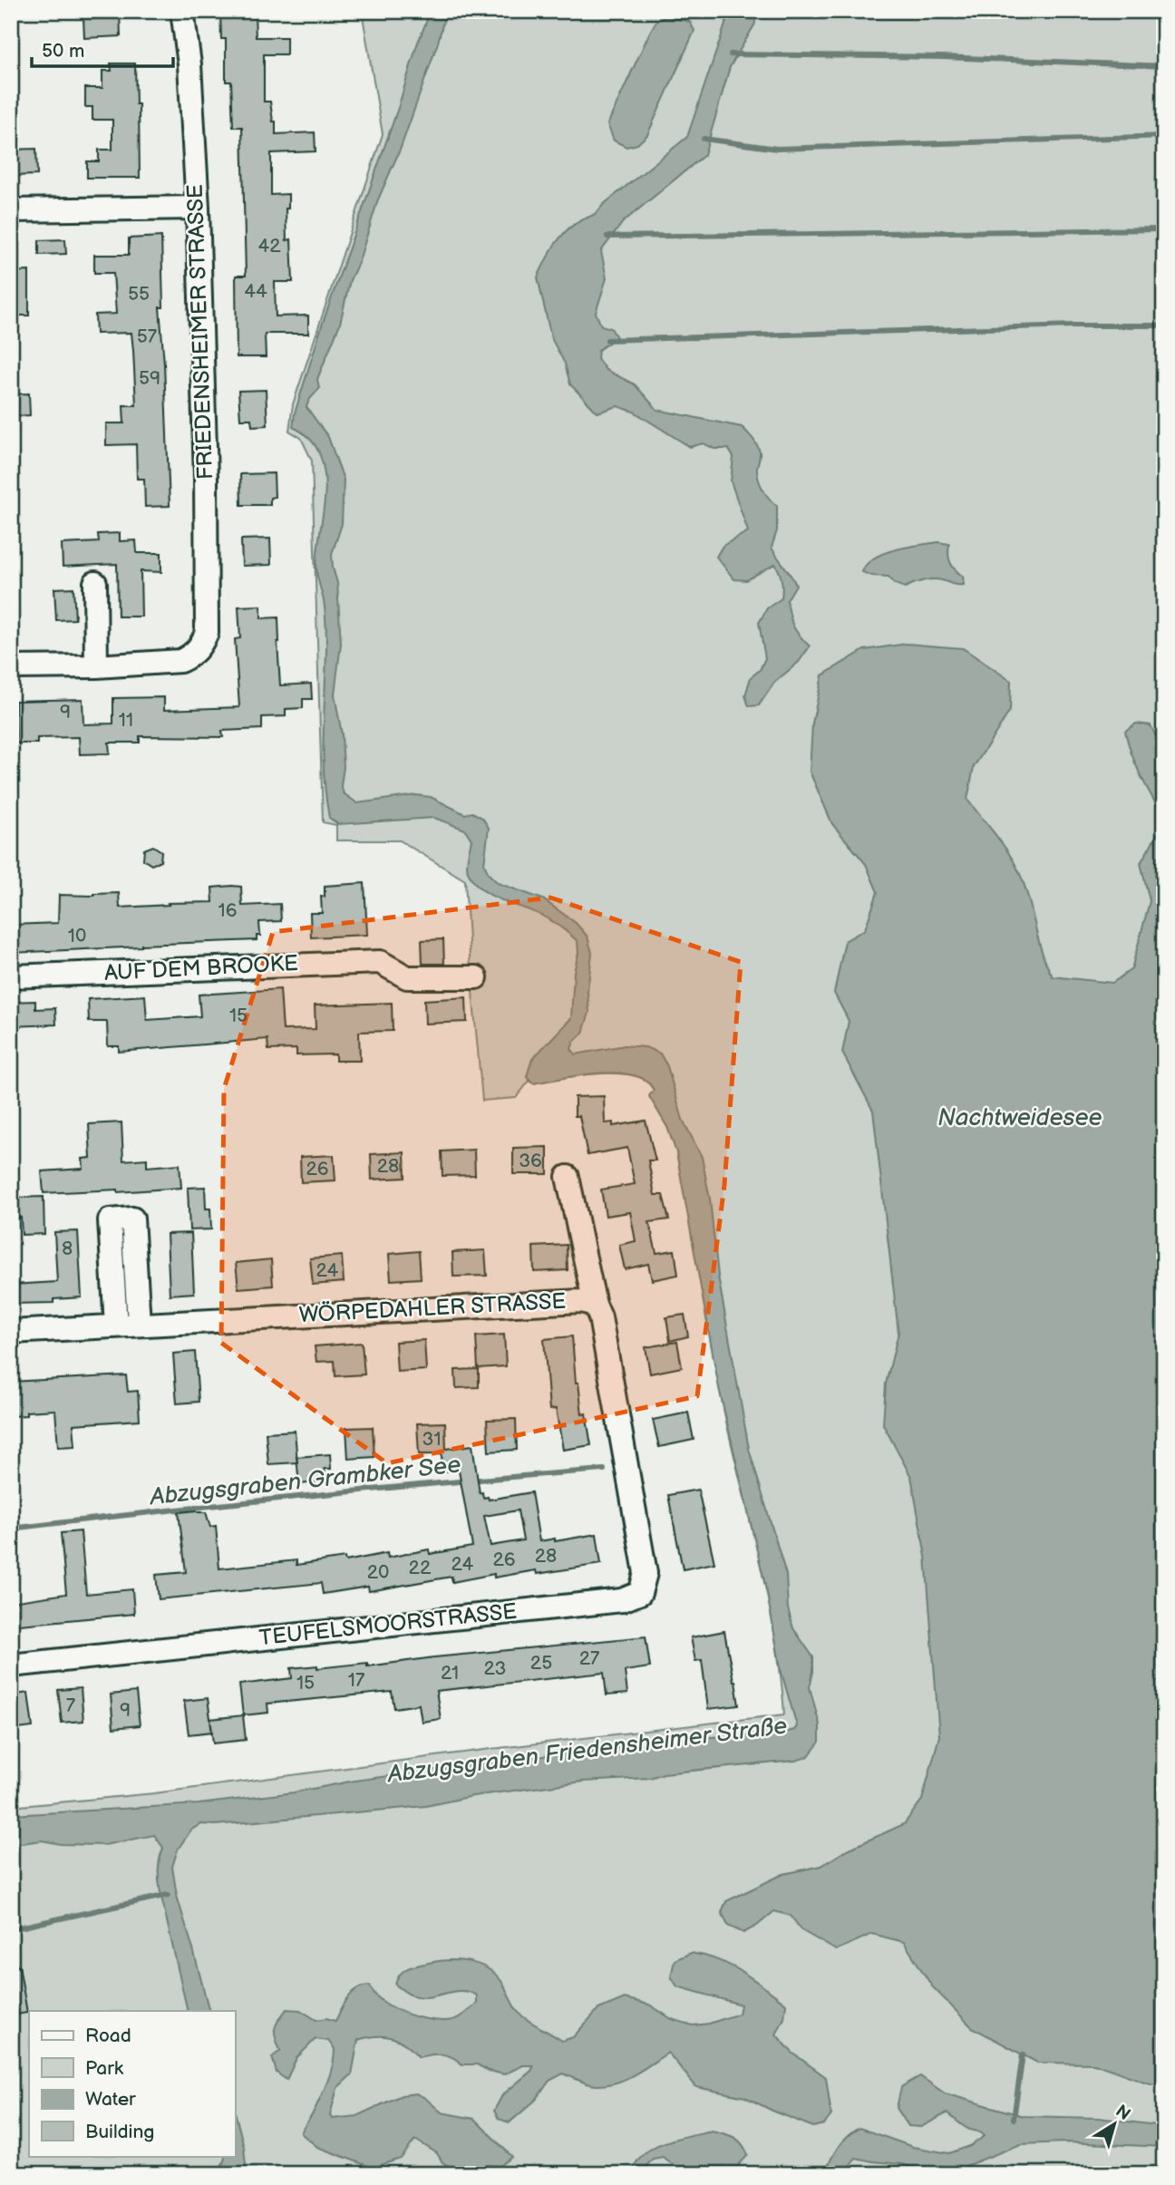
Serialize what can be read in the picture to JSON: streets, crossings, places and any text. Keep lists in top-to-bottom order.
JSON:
{
  "streets": {
    "street": [
      "FRIEDENSHEIMER STRASSE",
      "AUF DEM BROOKE",
      "WÖRPEDAHLER STRASSE",
      "TEUFELSMOORSTRASSE"
    ]
  },
  "crossings": [
    ["WÖRPEDAHLER STRASSE", "TEUFELSMOORSTRASSE"]
  ],
  "water": ["Nachtweidesee", "Abzugsgraben Grambker See", "Abzugsgraben Friedensheimer Straße"],
  "house_numbers": [
    "42",
    "44",
    "55",
    "57",
    "59",
    "9",
    "11",
    "16",
    "10",
    "15",
    "36",
    "28",
    "26",
    "8",
    "24",
    "31",
    "28",
    "26",
    "24",
    "22",
    "20",
    "27",
    "25",
    "23",
    "21",
    "17",
    "15",
    "7",
    "9"
  ],
  "legend": [
    "Road",
    "Park",
    "Water",
    "Building"
  ],
  "scale_bar": "50 m",
  "north": "top right"
}
